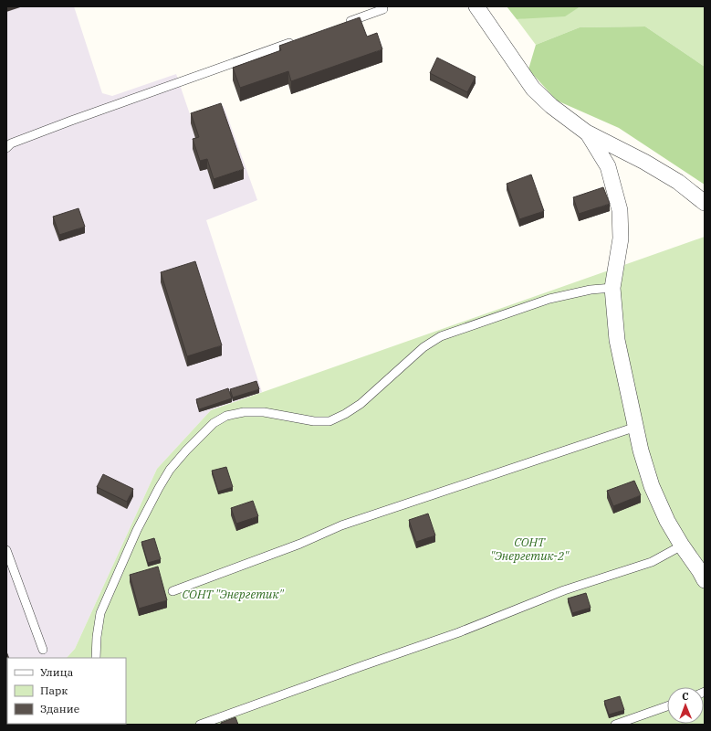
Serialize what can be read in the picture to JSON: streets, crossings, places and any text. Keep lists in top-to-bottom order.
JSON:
{
  "parks": ["СОНТ \"Энергетик-2\"", "СОНТ \"Энергетик\""],
  "legend": ["Улица", "Парк", "Здание"],
  "north": "top"
}
